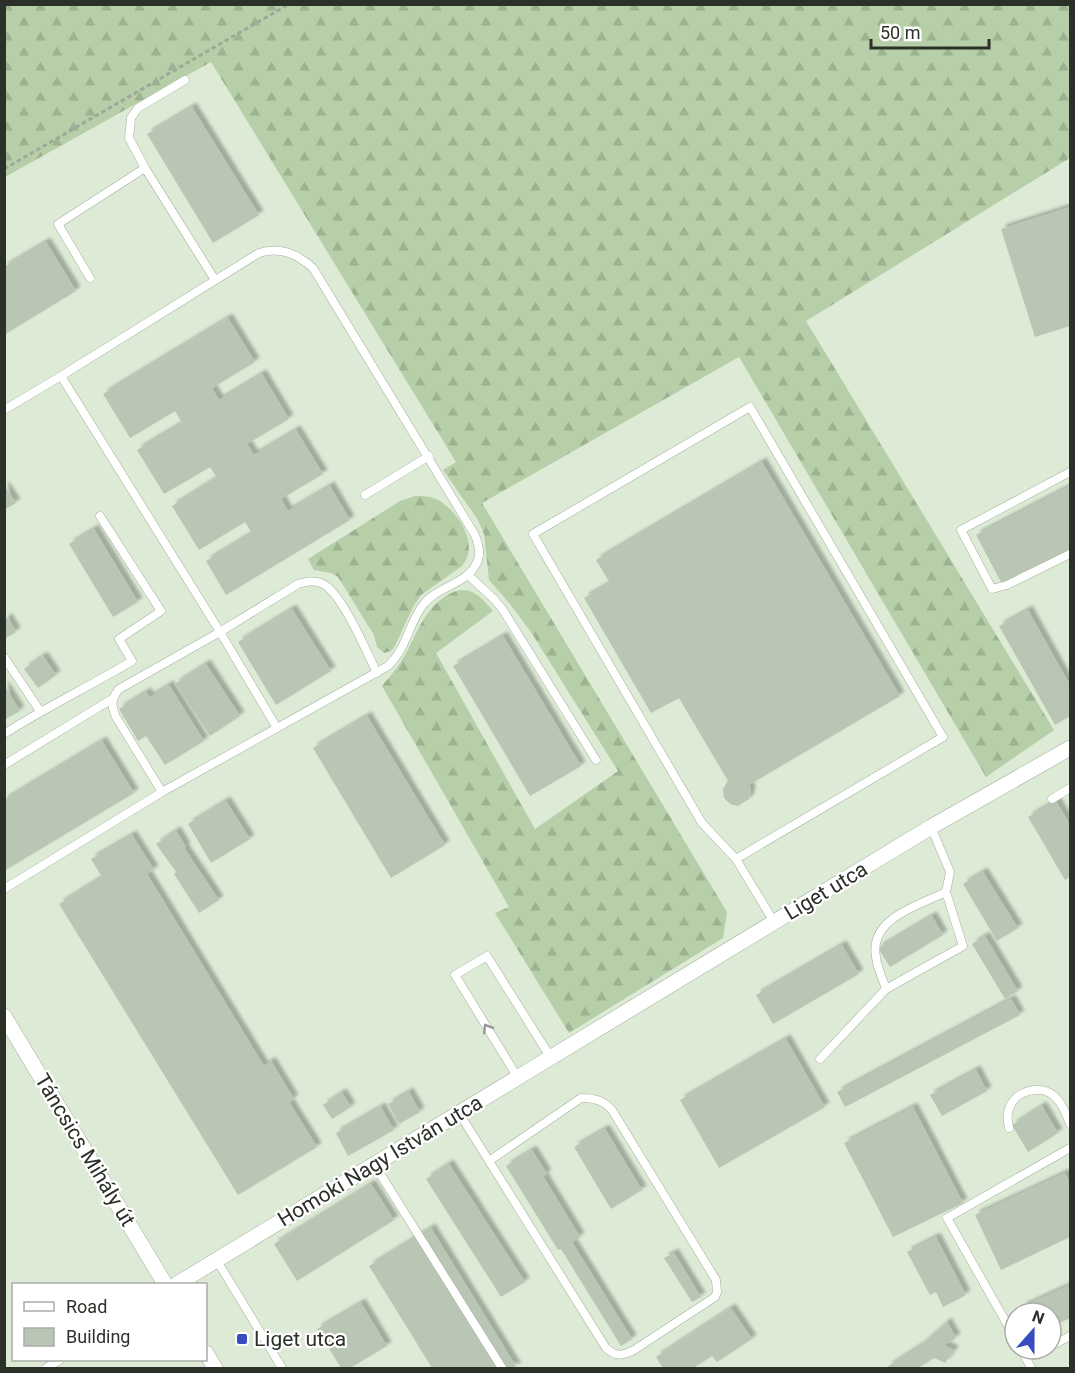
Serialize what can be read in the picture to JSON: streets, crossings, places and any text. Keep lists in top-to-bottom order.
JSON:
{
  "streets": {
    "street": ["Liget utca", "Táncsics Mihály út", "Homoki Nagy István utca"]
  },
  "crossings": [
    ["Liget utca", "Homoki Nagy István utca"]
  ],
  "places": {
    "transit": ["Liget utca"]
  },
  "legend": ["Road", "Building"],
  "scale_bar": "50 m",
  "north": "top"
}
